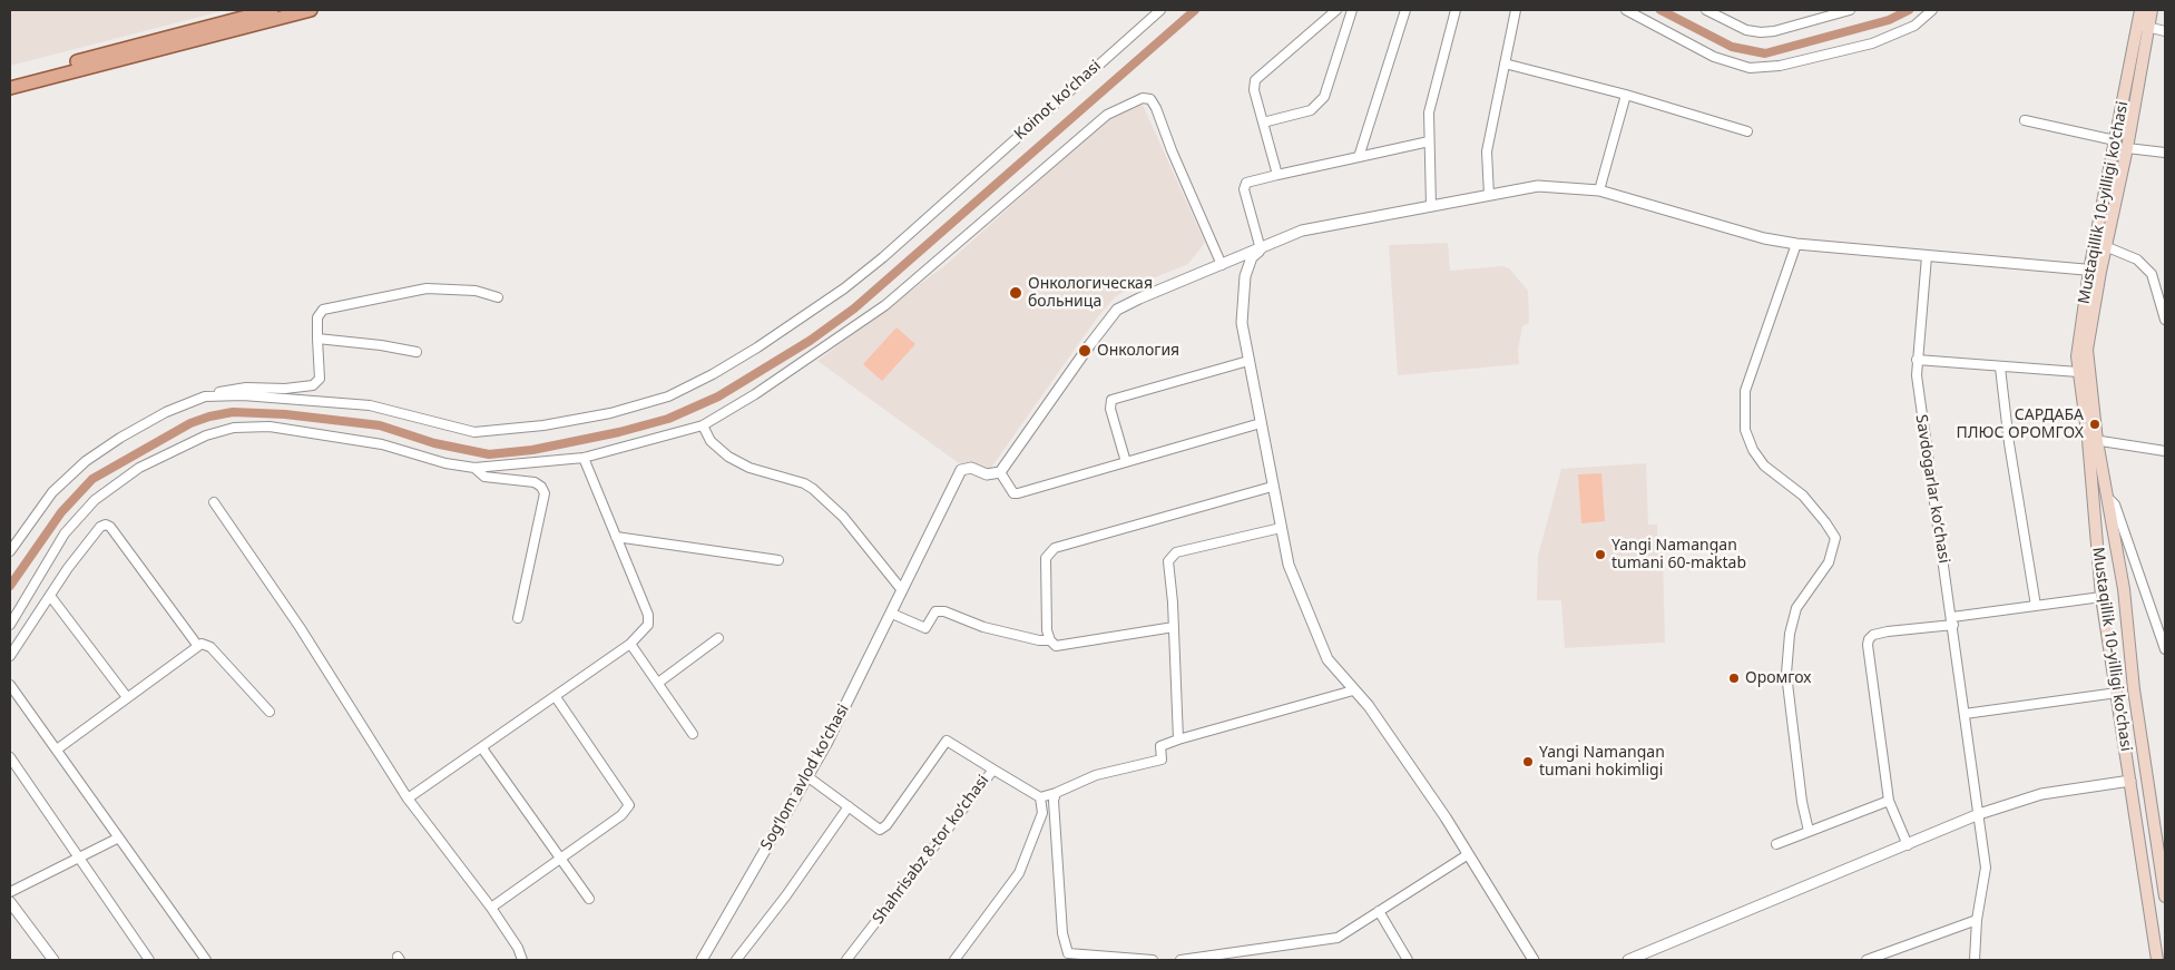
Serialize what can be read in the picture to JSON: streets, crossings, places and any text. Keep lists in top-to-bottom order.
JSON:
{
  "streets": {
    "main road": ["Mustaqillik 10-yilligi ko'chasi"],
    "street": [
      "Koinot koʻchasi",
      "Savdogarlar koʻchasi",
      "Sogʻlom avlod koʻchasi",
      "Shahrisabz 8-tor koʻchasi"
    ]
  },
  "places": [
    "Онкологическая больница",
    "Онкология",
    "САРДАБА ПЛЮС ОРОМГОХ",
    "Yangi Namangan tumani 60-maktab",
    "Оромгох",
    "Yangi Namangan tumani hokimligi"
  ]
}
